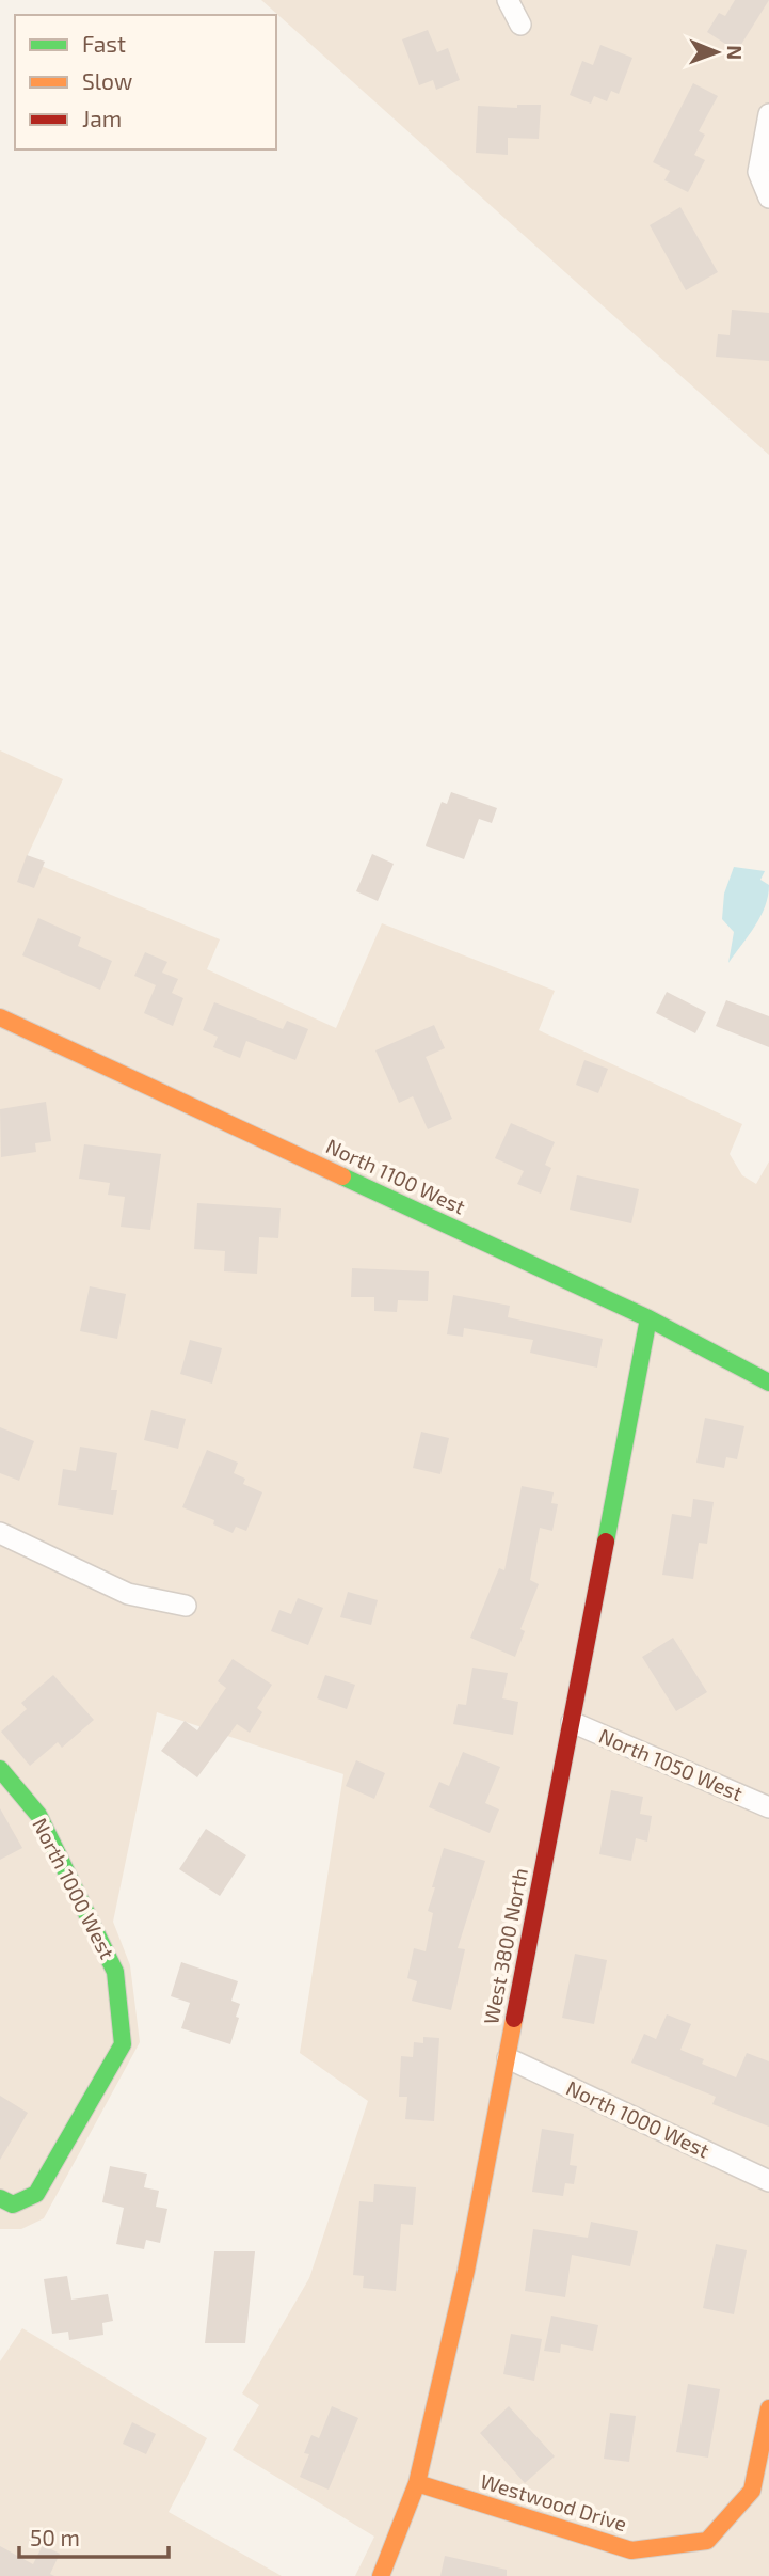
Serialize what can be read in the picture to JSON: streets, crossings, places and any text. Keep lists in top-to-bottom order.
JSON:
{
  "streets": {
    "street": [
      "North 1100 West",
      "North 1050 West",
      "North 1000 West",
      "West 3800 North",
      "Westwood Drive"
    ]
  },
  "crossings": [
    ["North 1100 West", "West 3800 North"],
    ["North 1050 West", "West 3800 North"],
    ["North 1000 West", "West 3800 North"],
    ["West 3800 North", "Westwood Drive"]
  ],
  "legend": ["Fast", "Slow", "Jam"],
  "scale_bar": "50 m",
  "north": "right"
}
